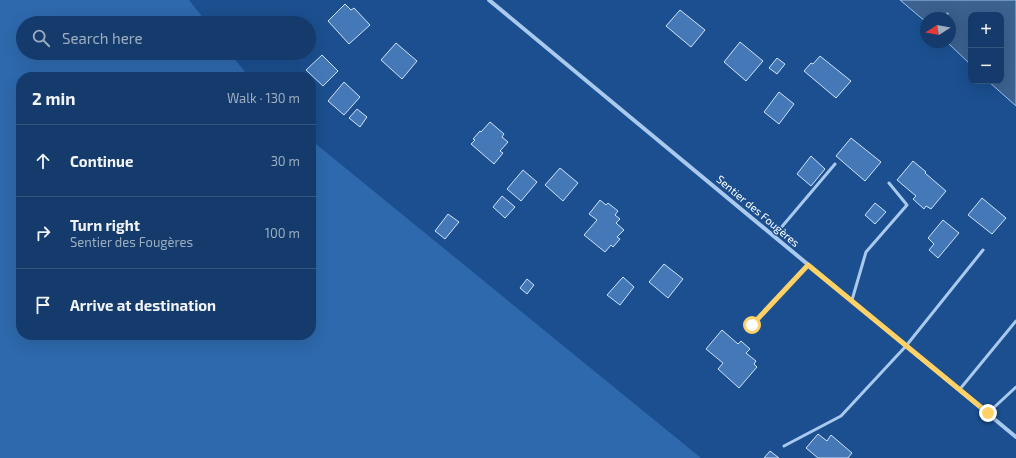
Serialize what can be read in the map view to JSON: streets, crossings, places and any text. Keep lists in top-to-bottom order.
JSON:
{
  "streets": {
    "street": ["Sentier des Fougères"]
  },
  "north": "left",
  "page": {
    "map_buttons": ["+", "−"],
    "search": "Search here",
    "heading": ["2 min", "Walk · 130 m"],
    "list": [
      ["Continue", "30 m"],
      ["Turn right", "Sentier des Fougères", "100 m"],
      "Arrive at destination"
    ]
  }
}
